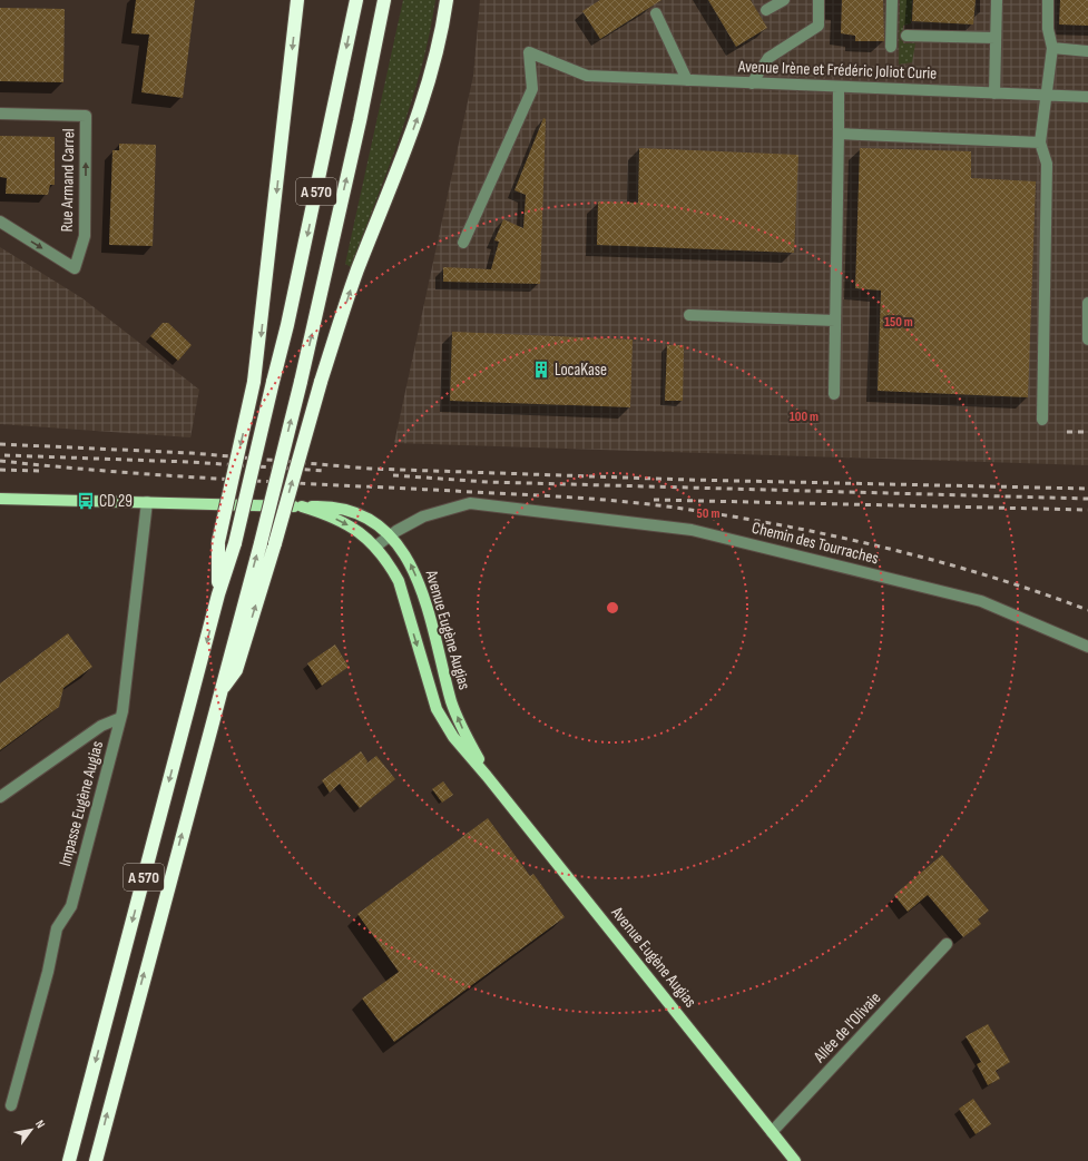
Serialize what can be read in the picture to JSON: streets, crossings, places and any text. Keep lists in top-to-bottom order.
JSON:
{
  "streets": {
    "highway": ["A 570"],
    "main road": ["Avenue Eugène Augias"],
    "street": [
      "Avenue Irène et Frédéric Joliot Curie",
      "Rue Armand Carrel",
      "Chemin des Tourraches",
      "Impasse Eugène Augias",
      "Allée de l'Olivaie"
    ]
  },
  "crossings": [
    ["Chemin des Tourraches", "Avenue Eugène Augias"],
    ["Avenue Eugène Augias", "Impasse Eugène Augias"],
    ["Avenue Eugène Augias", "Allée de l'Olivaie"]
  ],
  "places": {
    "building": ["LocaKase"],
    "bus stop": ["CD 29"]
  },
  "north": "top right",
  "rings": ["150 m", "100 m", "50 m"]
}
